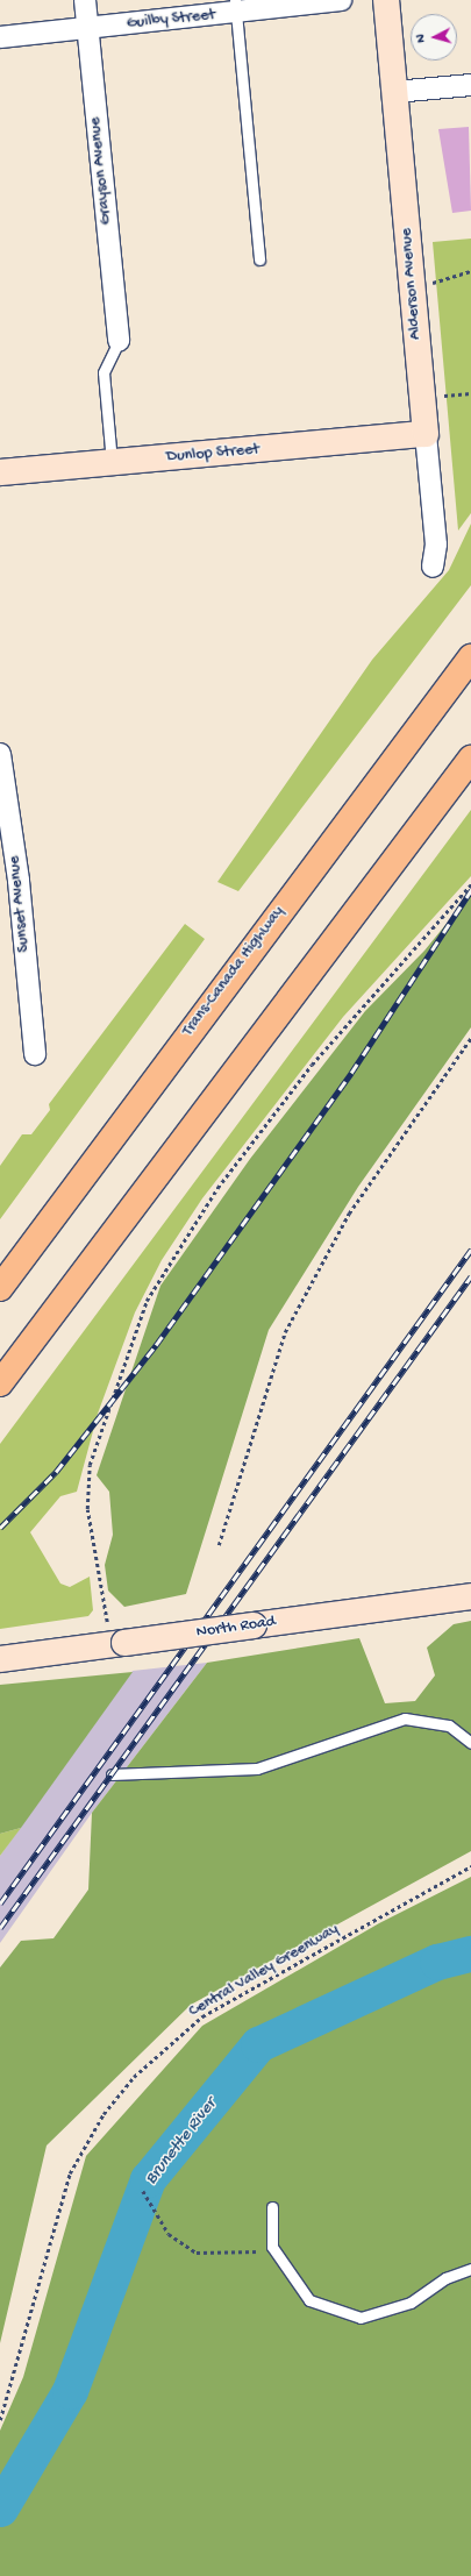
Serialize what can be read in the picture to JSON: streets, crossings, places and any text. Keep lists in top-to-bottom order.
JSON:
{
  "streets": {
    "highway": ["Trans-Canada Highway"],
    "street": [
      "Guilby Street",
      "Grayson Avenue",
      "Alderson Avenue",
      "Dunlop Street",
      "Sunset Avenue",
      "North Road"
    ],
    "path": ["Central Valley Greenway"]
  },
  "crossings": [
    ["Guilby Street", "Grayson Avenue"],
    ["Alderson Avenue", "Dunlop Street"]
  ],
  "water": ["Brunette River"],
  "north": "left"
}
